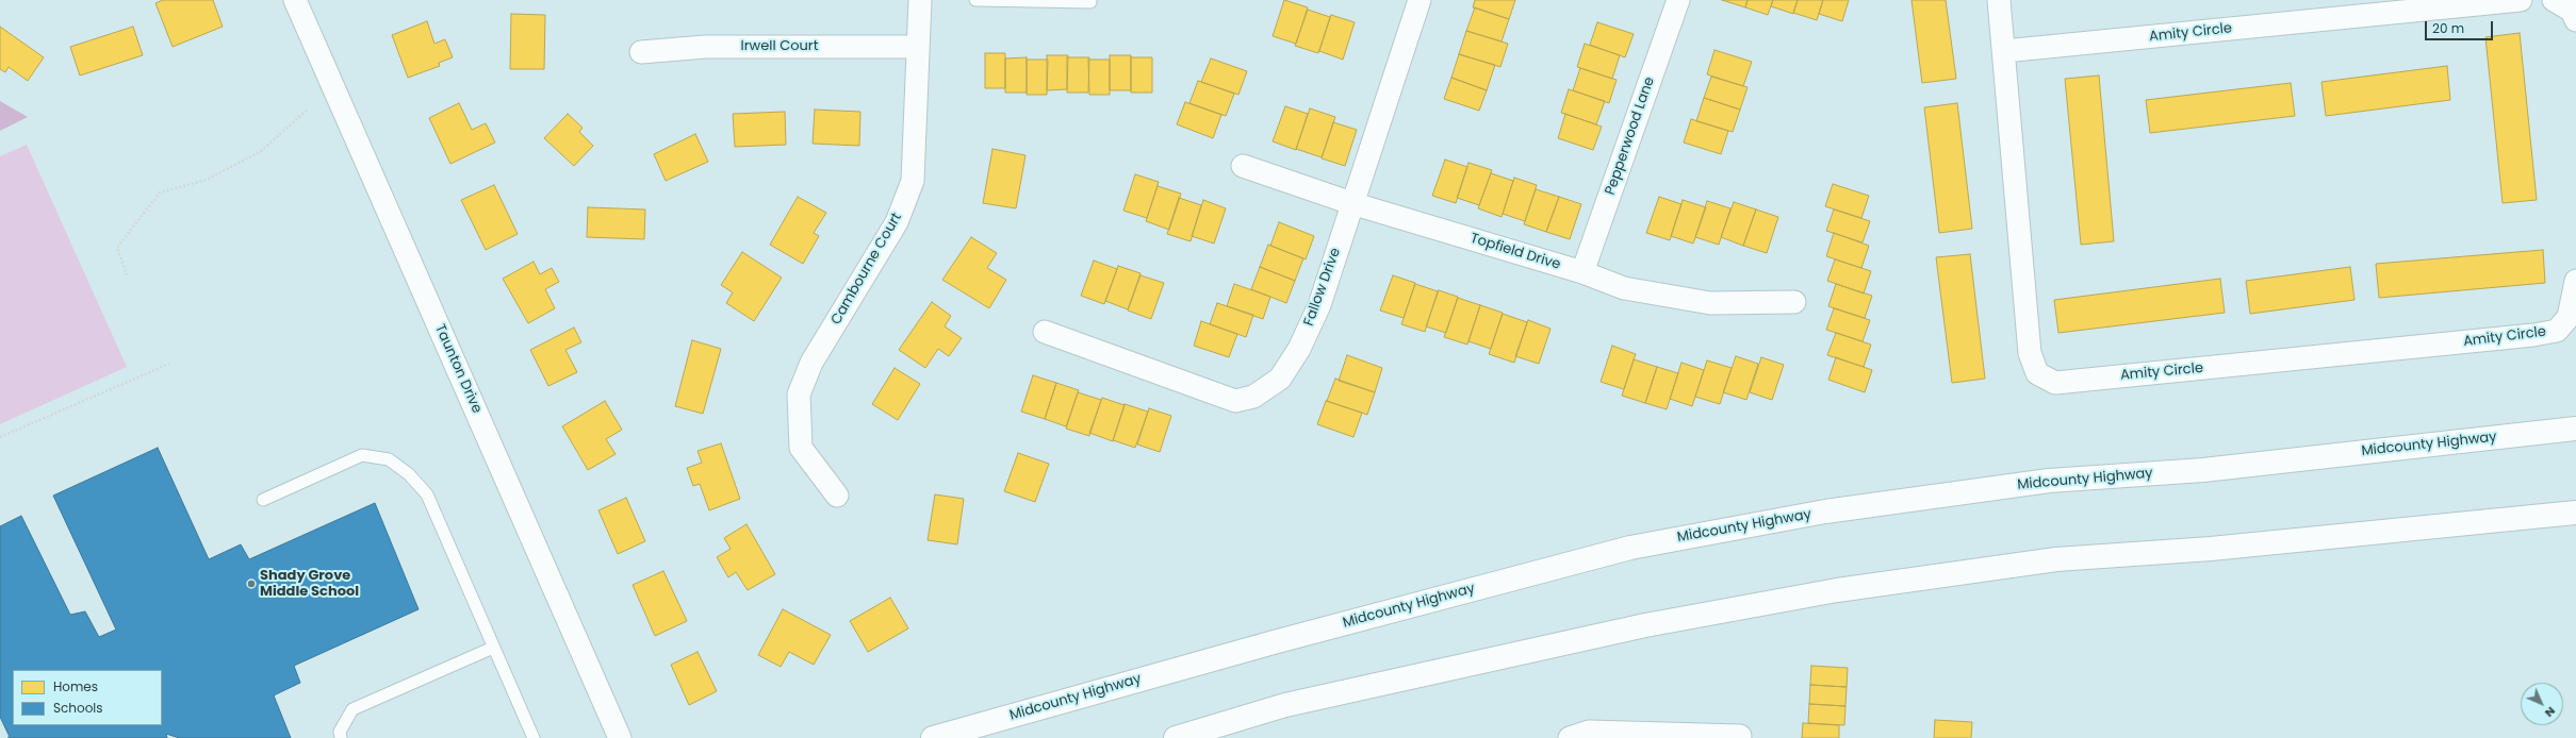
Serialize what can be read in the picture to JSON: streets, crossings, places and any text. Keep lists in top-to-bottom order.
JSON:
{
  "streets": {
    "main road": ["Midcounty Highway"],
    "street": [
      "Amity Circle",
      "Irwell Court",
      "Pepperwood Lane",
      "Topfield Drive",
      "Cambourne Court",
      "Fallow Drive",
      "Taunton Drive"
    ]
  },
  "crossings": [
    ["Irwell Court", "Cambourne Court"],
    ["Pepperwood Lane", "Topfield Drive"],
    ["Topfield Drive", "Fallow Drive"]
  ],
  "places": ["Shady Grove Middle School"],
  "legend": ["Homes", "Schools"],
  "scale_bar": "20 m",
  "north": "bottom right"
}
